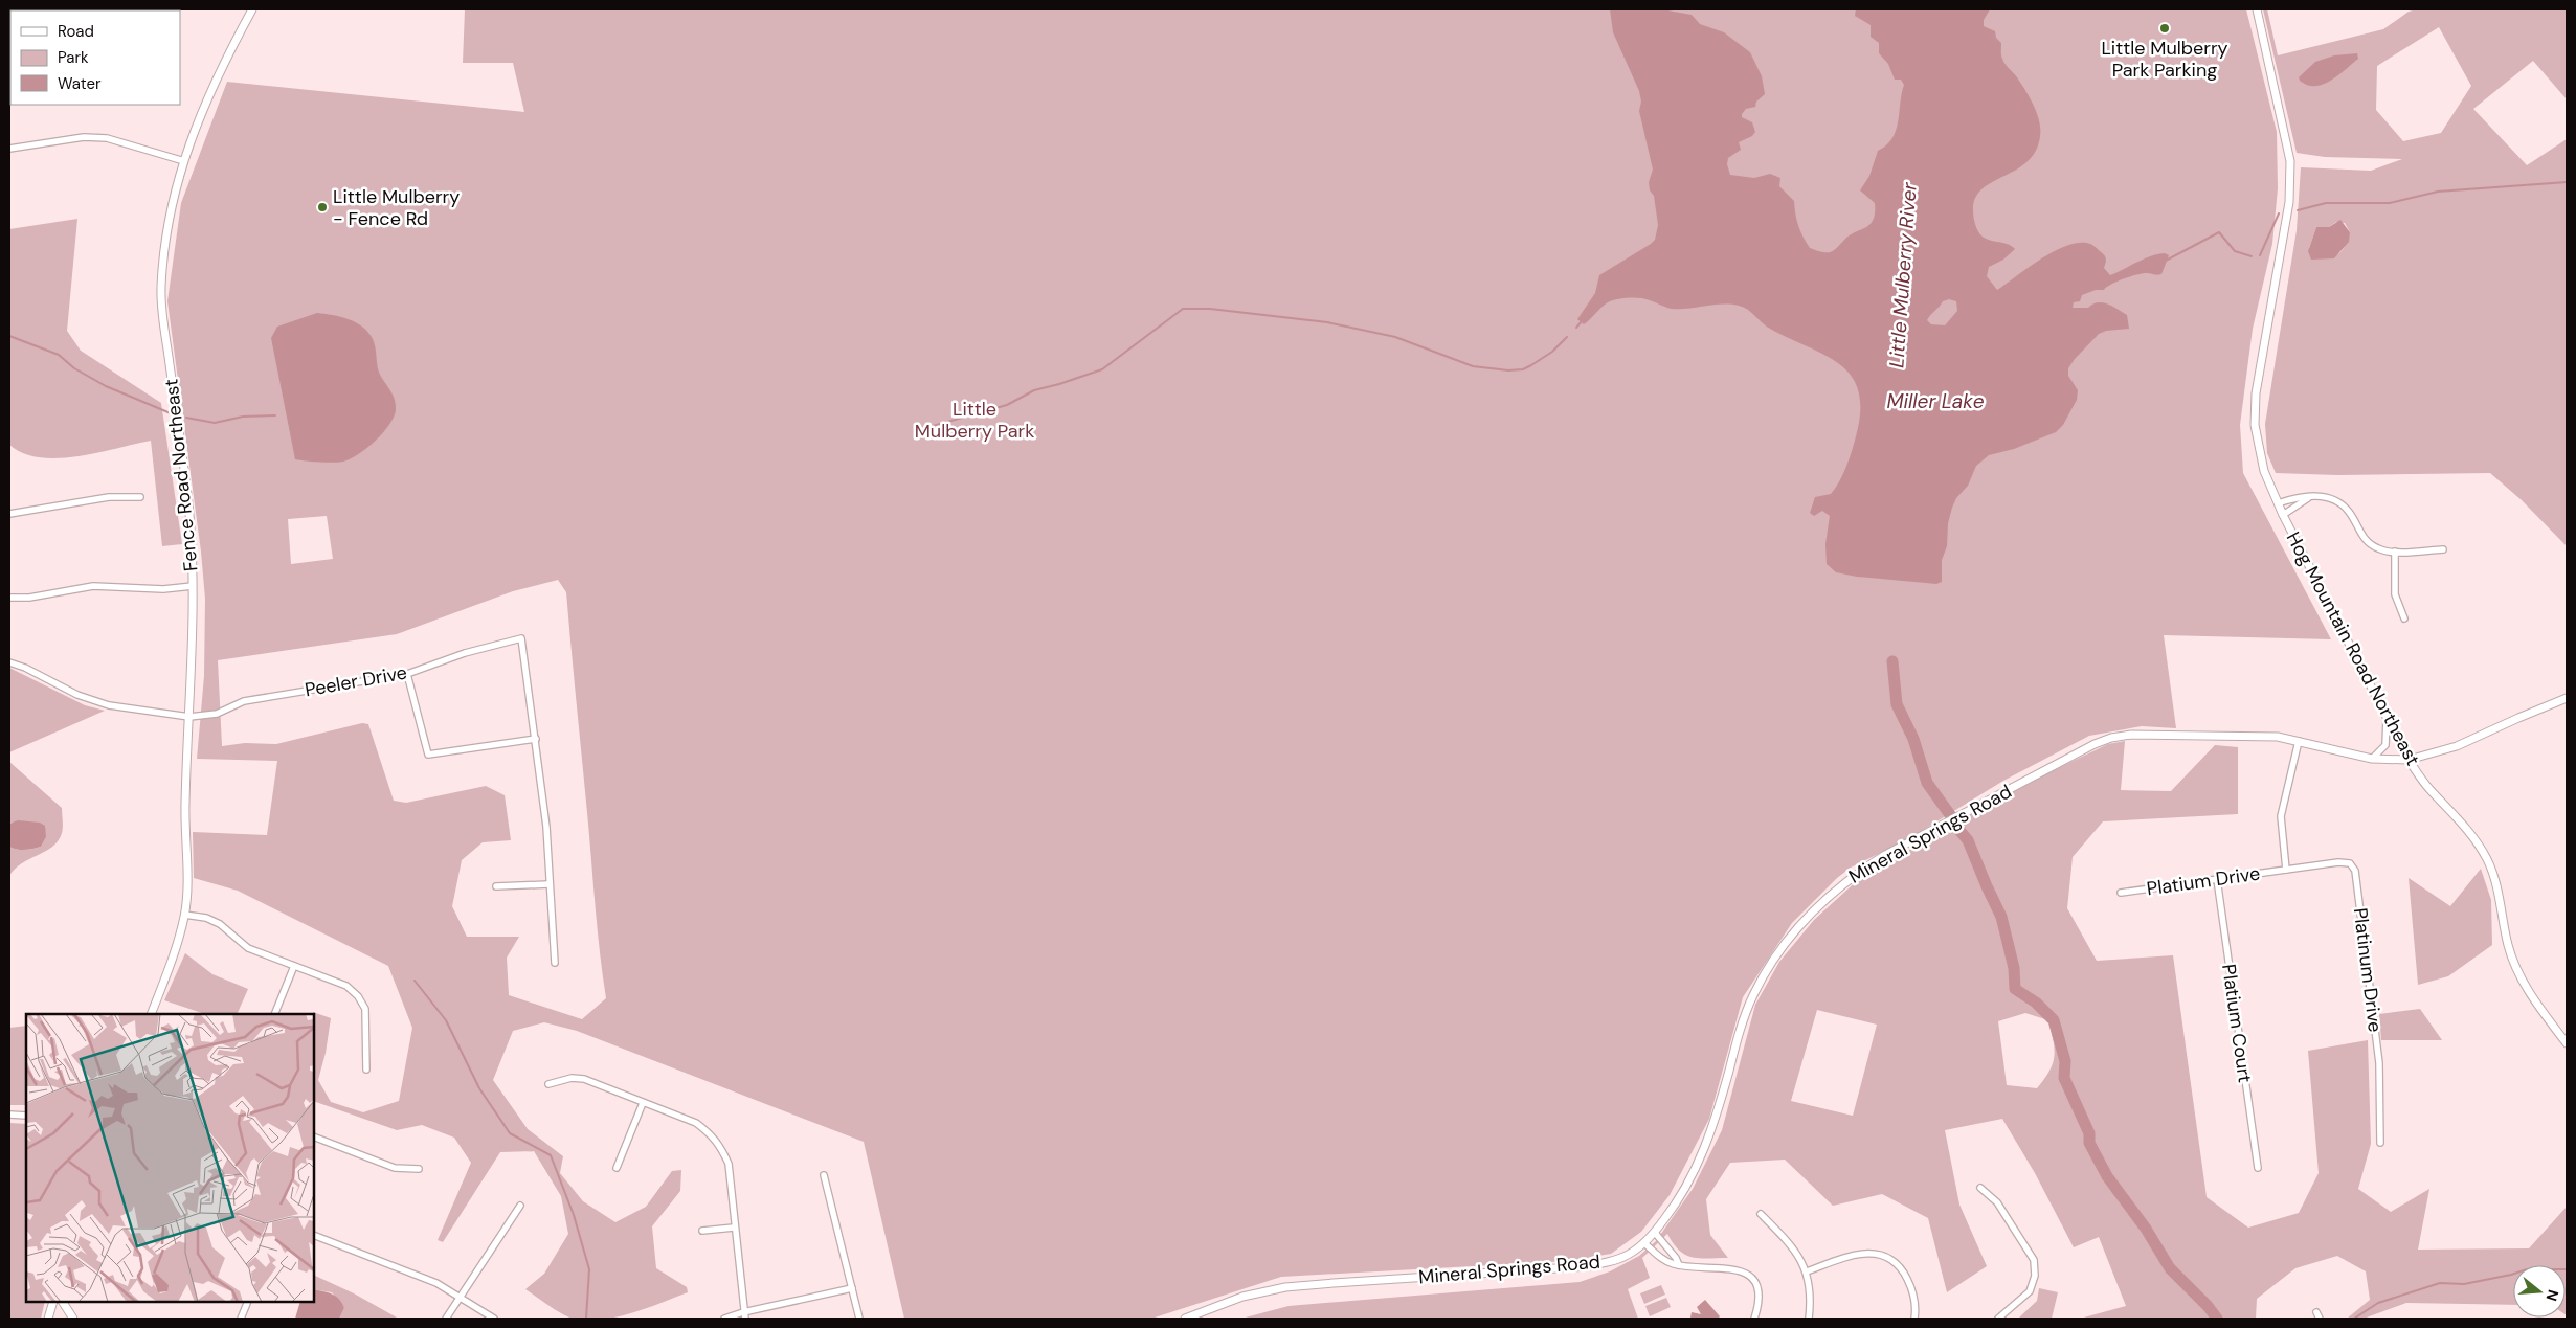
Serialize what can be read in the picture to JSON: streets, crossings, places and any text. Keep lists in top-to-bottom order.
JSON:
{
  "streets": {
    "street": [
      "Fence Road Northeast",
      "Hog Mountain Road Northeast",
      "Peeler Drive",
      "Mineral Springs Road",
      "Platium Drive",
      "Platinum Drive",
      "Platium Court"
    ]
  },
  "crossings": [
    ["Fence Road Northeast", "Peeler Drive"],
    ["Hog Mountain Road Northeast", "Mineral Springs Road"],
    ["Platium Drive", "Platinum Drive"],
    ["Platium Drive", "Platium Court"]
  ],
  "water": ["Little Mulberry River", "Miller Lake"],
  "parks": ["Little Mulberry Park"],
  "places": ["Little Mulberry Park Parking", "Little Mulberry - Fence Rd"],
  "legend": ["Road", "Park", "Water"],
  "north": "right"
}
